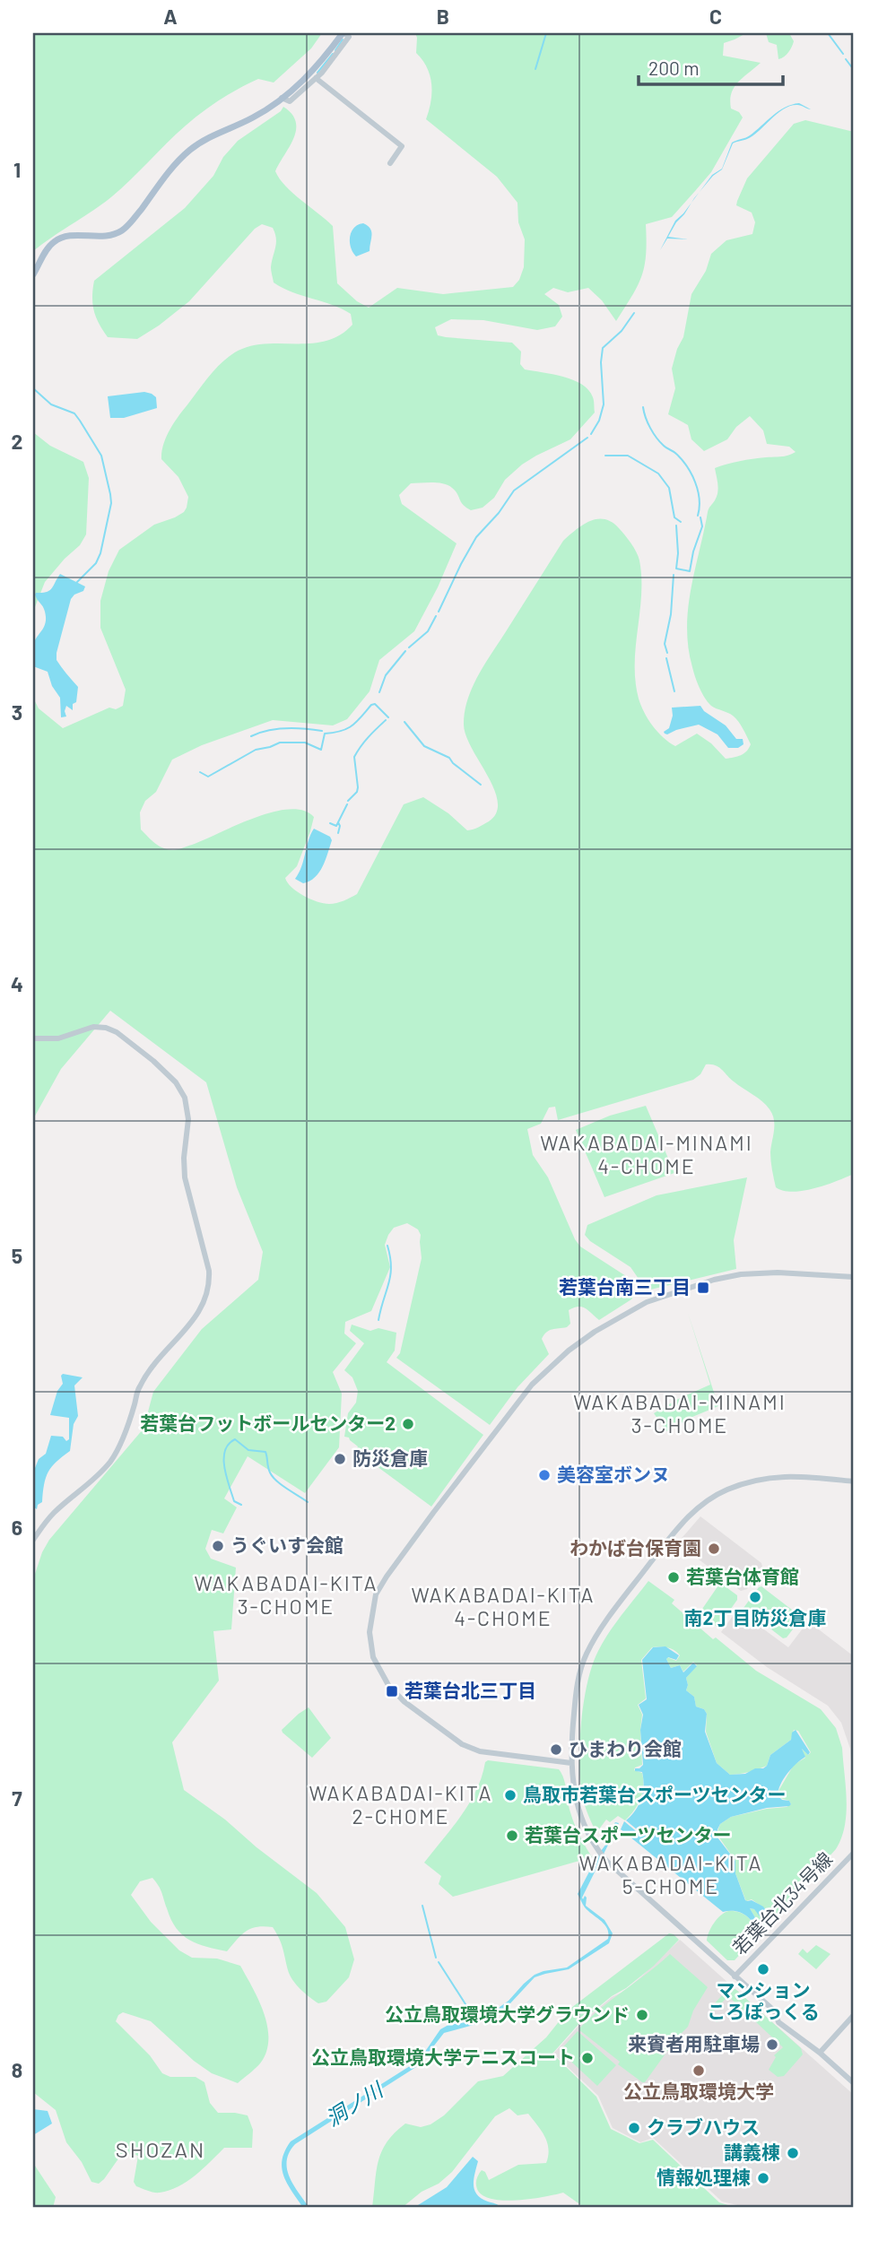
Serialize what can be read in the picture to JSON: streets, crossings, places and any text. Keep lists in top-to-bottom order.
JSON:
{
  "streets": {
    "street": ["若葉台北34号線"]
  },
  "districts": [
    "WAKABADAI-MINAMI 4-CHOME",
    "WAKABADAI-MINAMI 3-CHOME",
    "WAKABADAI-KITA 3-CHOME",
    "WAKABADAI-KITA 4-CHOME",
    "WAKABADAI-KITA 2-CHOME",
    "WAKABADAI-KITA 5-CHOME",
    "SHOZAN"
  ],
  "water": ["洞ノ川"],
  "places": {
    "transit": ["若葉台南三丁目", "若葉台北三丁目"],
    "other": [
      "若葉台フットボールセンター2",
      "防災倉庫",
      "美容室ボンヌ",
      "うぐいす会館",
      "わかば台保育園",
      "若葉台体育館",
      "南2丁目防災倉庫",
      "ひまわり会館",
      "鳥取市若葉台スポーツセンター",
      "若葉台スポーツセンター",
      "マンション ころぽっくる",
      "公立鳥取環境大学グラウンド",
      "来賓者用駐車場",
      "公立鳥取環境大学テニスコート",
      "公立鳥取環境大学",
      "クラブハウス",
      "講義棟",
      "情報処理棟"
    ]
  },
  "scale_bar": "200 m",
  "grid": {
    "columns": ["A", "B", "C"],
    "rows": [
      "1",
      "2",
      "3",
      "4",
      "5",
      "6",
      "7",
      "8"
    ]
  }
}
